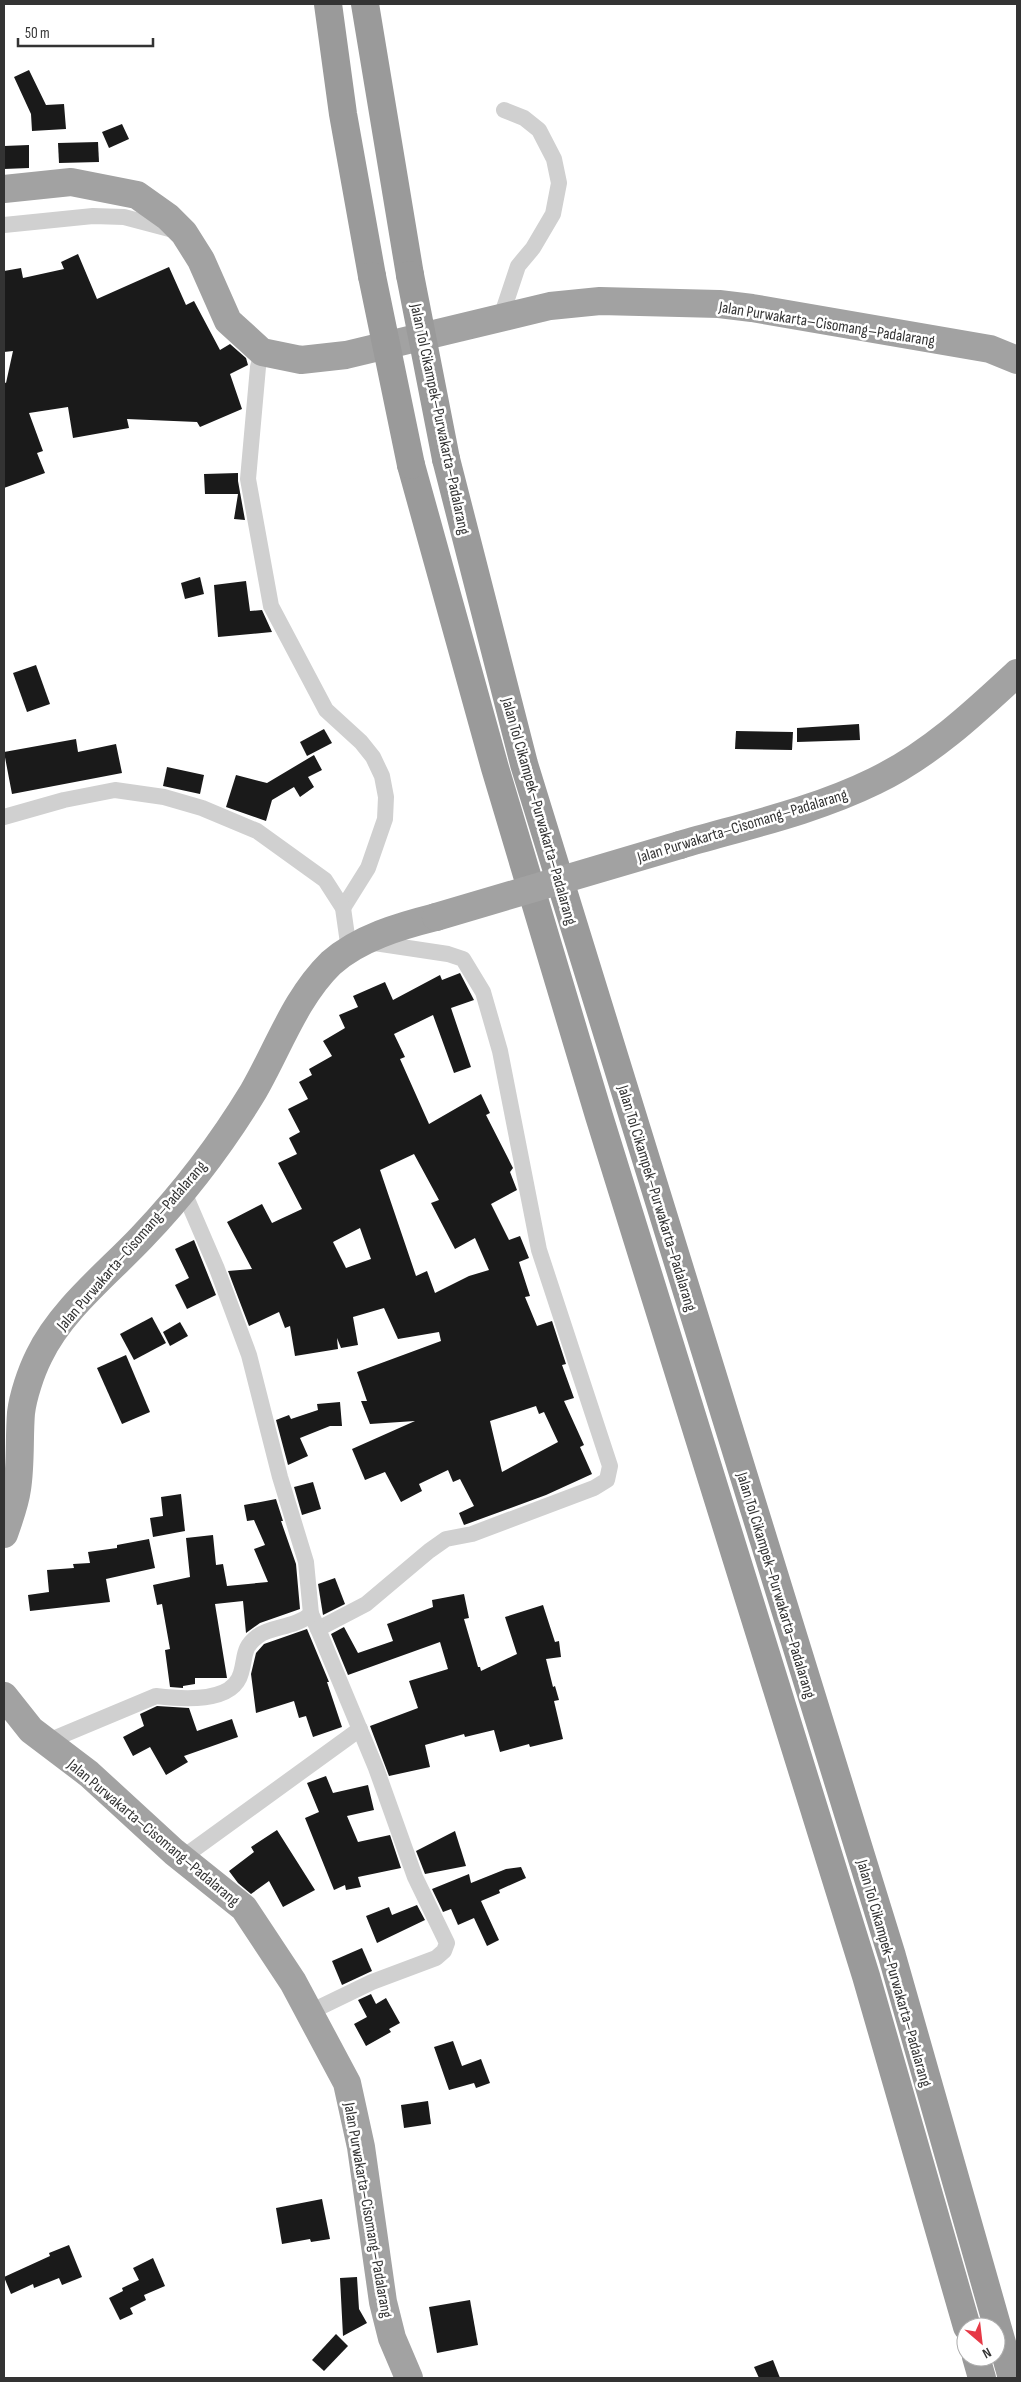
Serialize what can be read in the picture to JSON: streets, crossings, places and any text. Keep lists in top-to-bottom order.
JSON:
{
  "streets": {
    "highway": ["Jalan Purwakarta–Cisomang–Padalarang", "Jalan Tol Cikampek–Purwakarta–Padalarang"]
  },
  "scale_bar": "50 m",
  "north": "bottom right"
}
